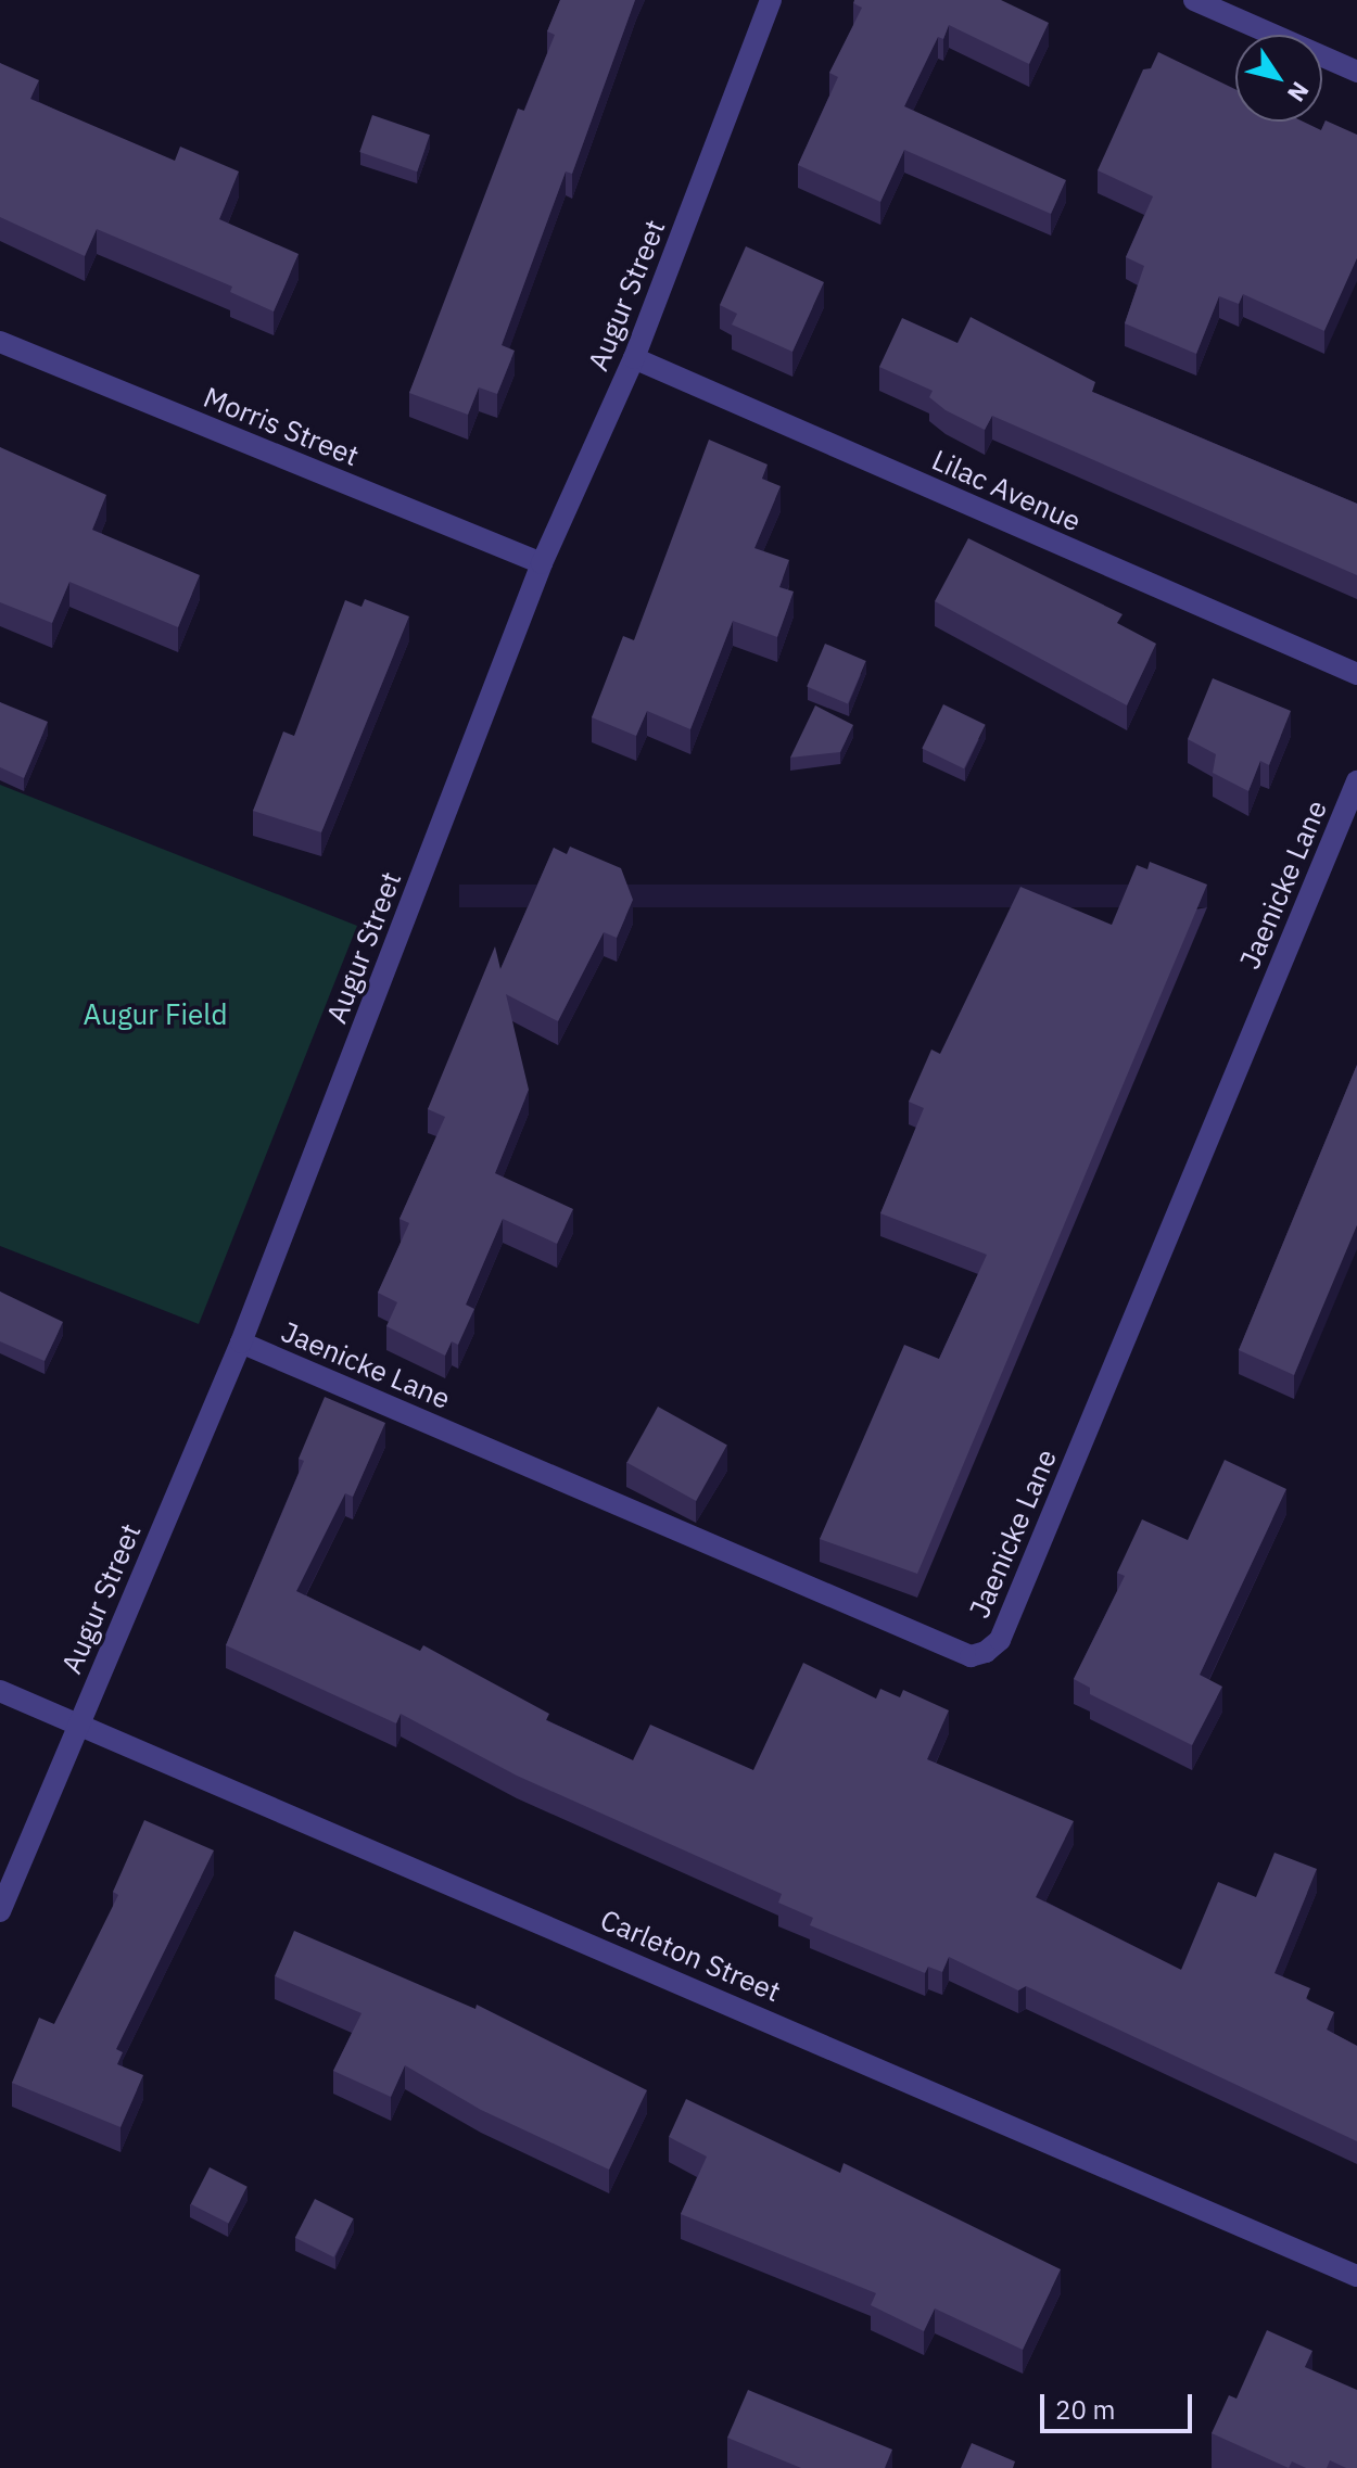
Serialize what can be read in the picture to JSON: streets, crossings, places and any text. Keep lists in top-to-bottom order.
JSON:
{
  "streets": {
    "street": [
      "Augur Street",
      "Morris Street",
      "Lilac Avenue",
      "Jaenicke Lane",
      "Carleton Street"
    ]
  },
  "crossings": [
    ["Augur Street", "Morris Street"],
    ["Augur Street", "Lilac Avenue"],
    ["Augur Street", "Jaenicke Lane"],
    ["Augur Street", "Carleton Street"]
  ],
  "parks": ["Augur Field"],
  "scale_bar": "20 m",
  "north": "bottom right"
}
